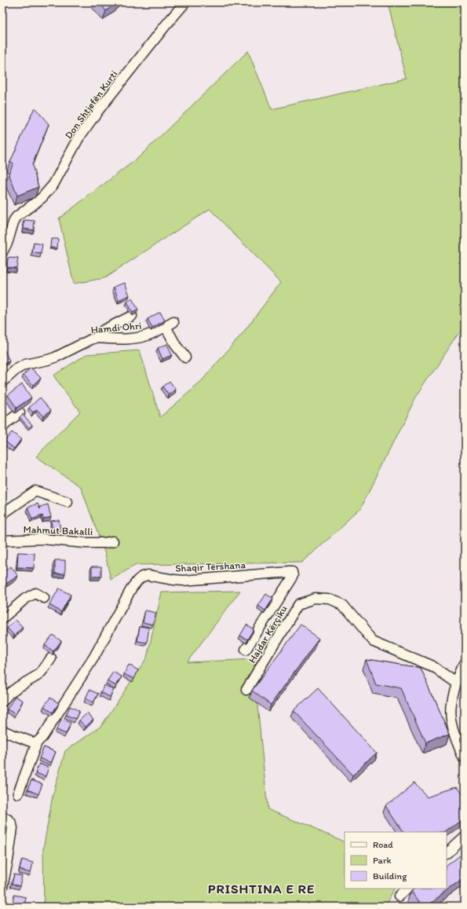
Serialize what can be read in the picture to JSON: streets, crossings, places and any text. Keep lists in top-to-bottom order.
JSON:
{
  "streets": {
    "street": [
      "Don Shtjefën Kurti",
      "Hamdi Ohri",
      "Mahmut Bakalli",
      "Shaqir Tërshana",
      "Hajdar Kërçiku"
    ]
  },
  "districts": ["PRISHTINA E RE"],
  "legend": ["Road", "Park", "Building"]
}
